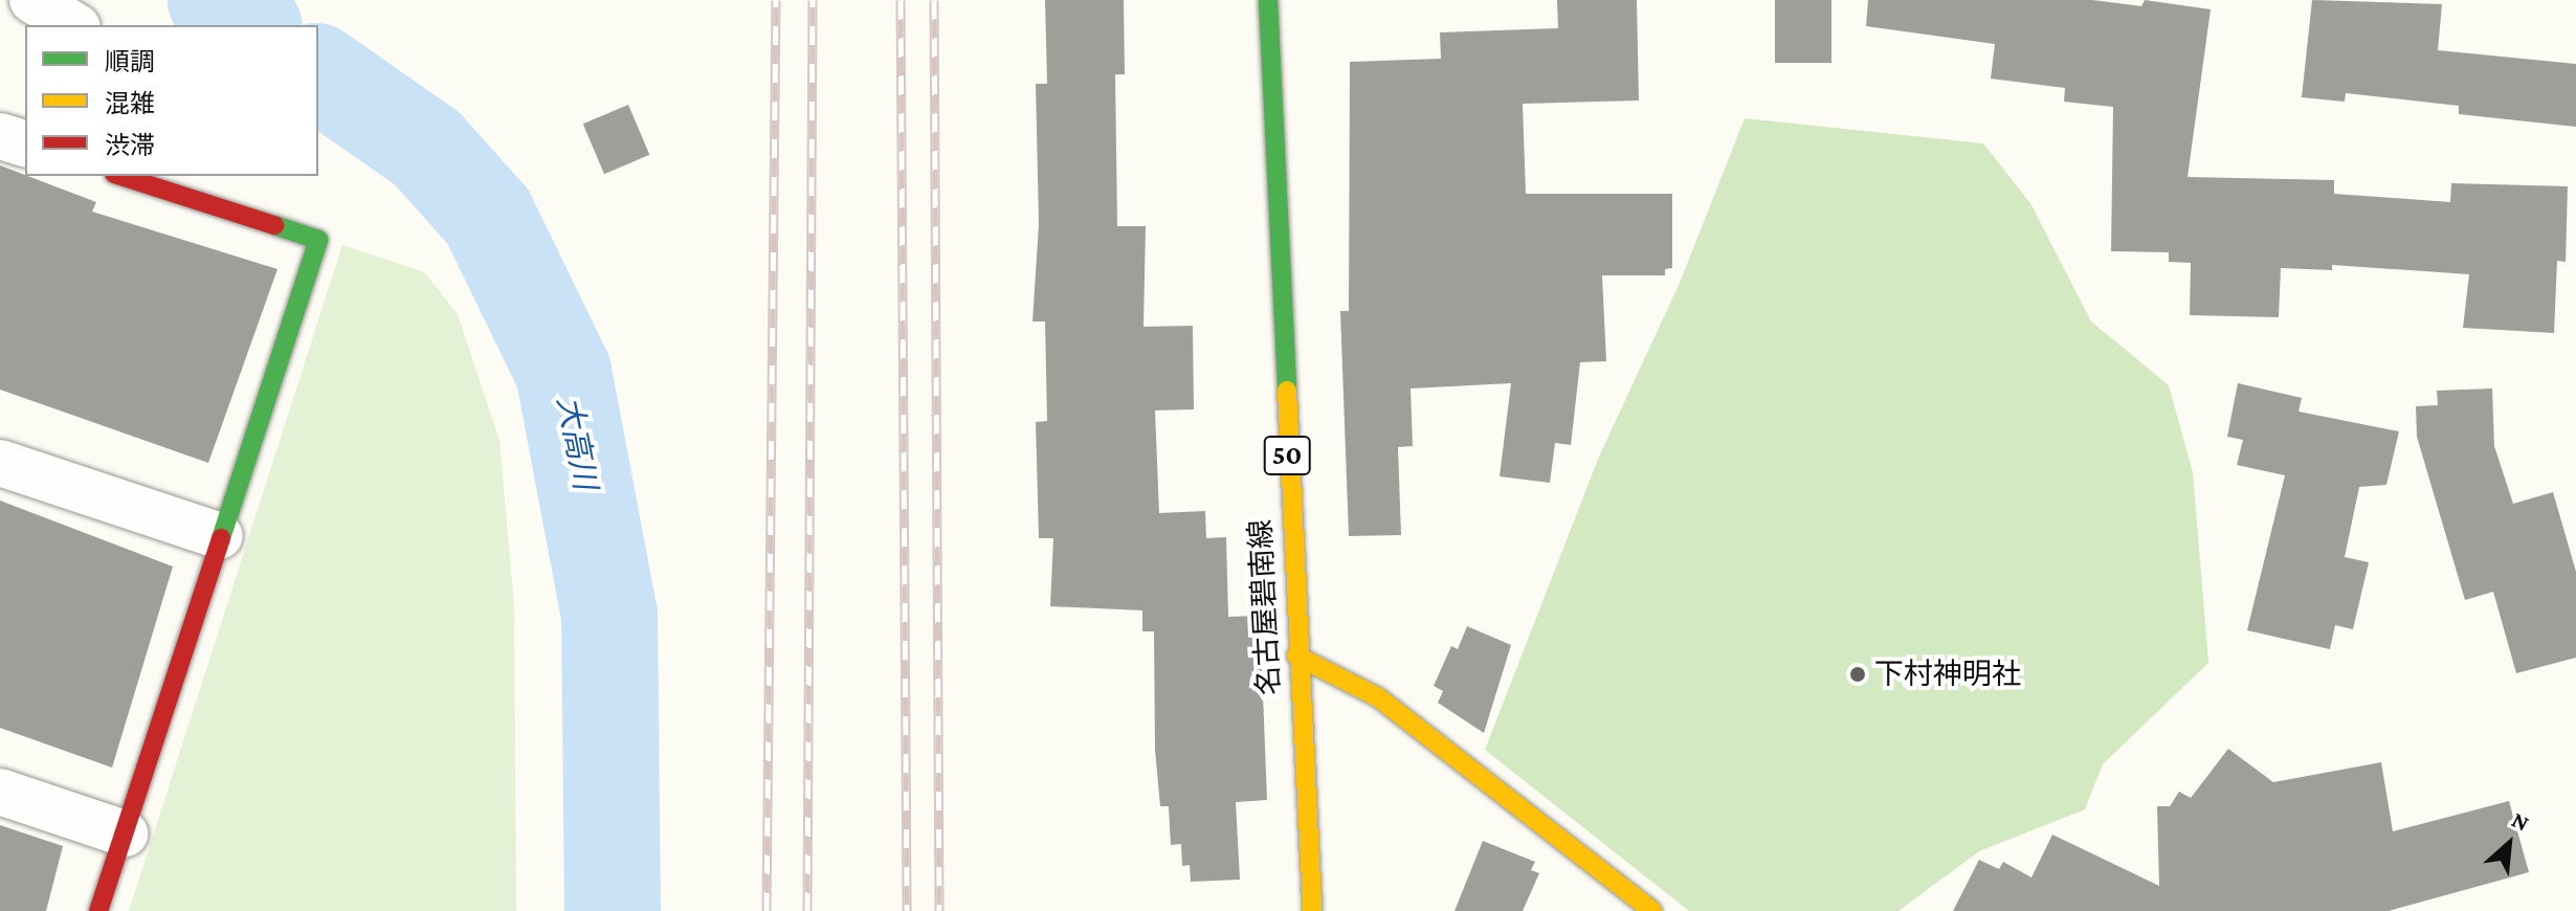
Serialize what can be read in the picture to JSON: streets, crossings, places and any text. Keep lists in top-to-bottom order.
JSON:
{
  "streets": {
    "street": ["50", "名古屋碧南線"]
  },
  "water": ["大高川"],
  "places": ["下村神明社"],
  "legend": ["順調", "混雑", "渋滞"],
  "north": "top right"
}
